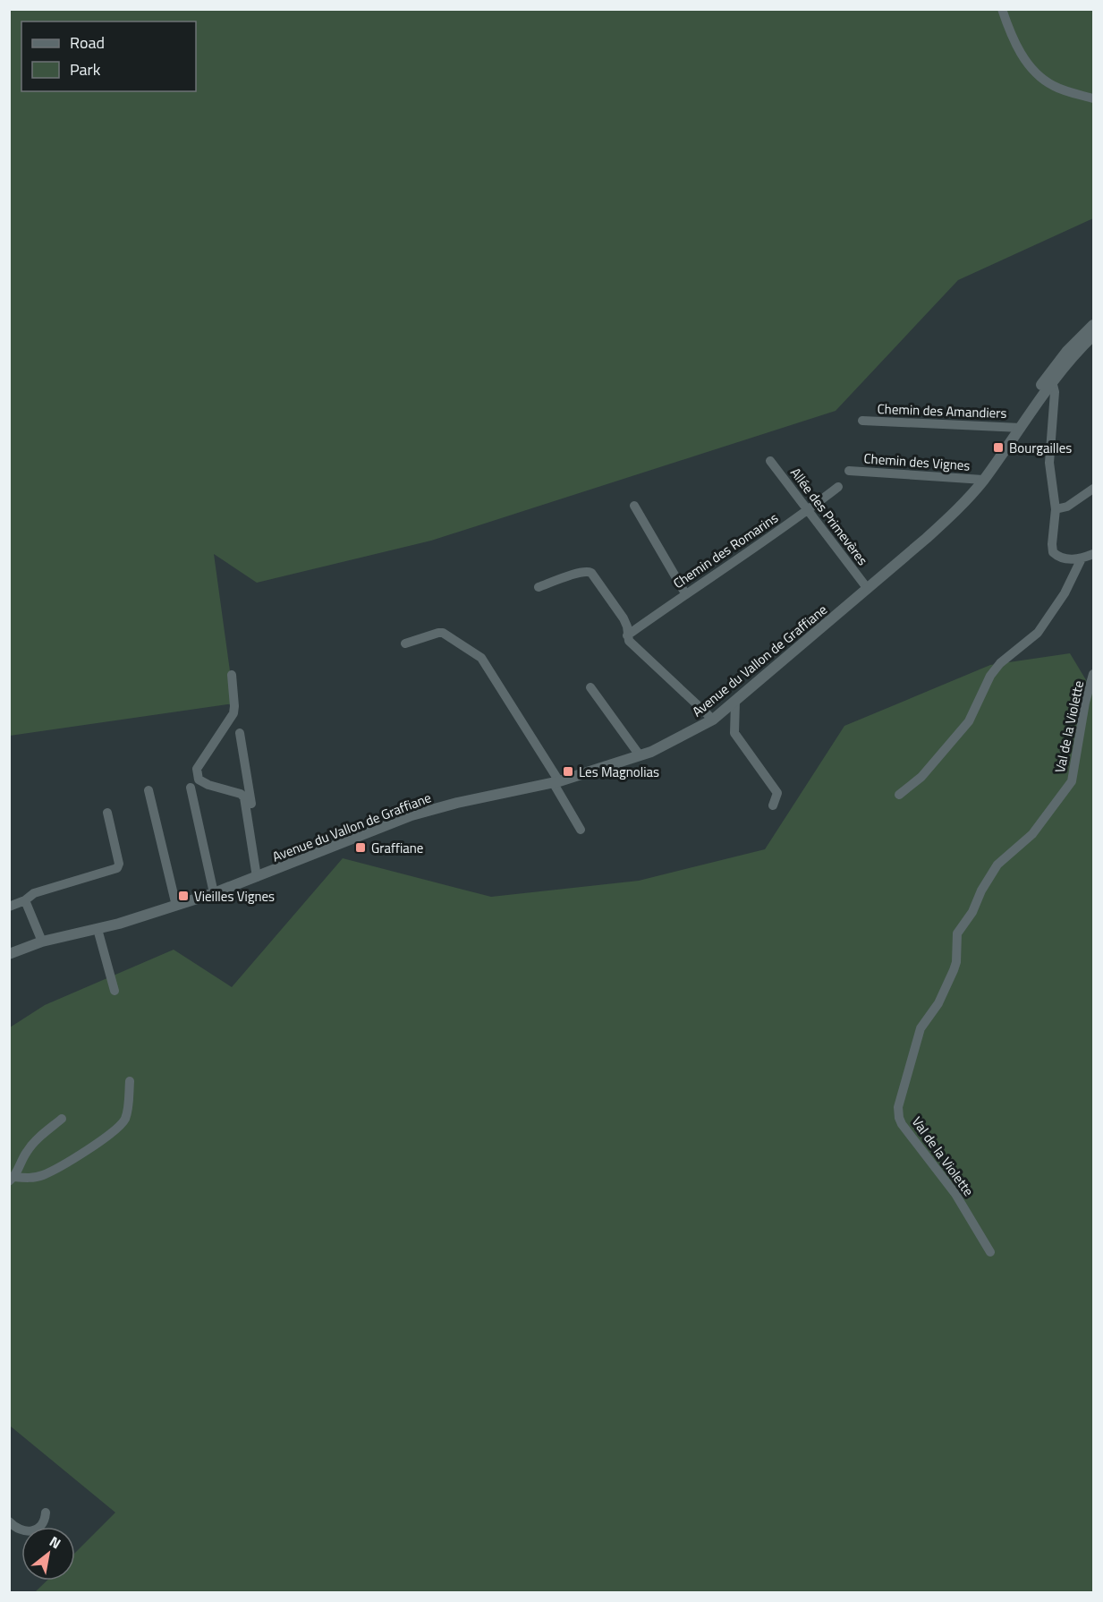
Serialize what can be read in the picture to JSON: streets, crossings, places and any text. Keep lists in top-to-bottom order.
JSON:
{
  "streets": {
    "street": [
      "Chemin des Amandiers",
      "Chemin des Vignes",
      "Allée des Primevères",
      "Chemin des Romarins",
      "Avenue du Vallon de Graffiane",
      "Val de la Violette"
    ]
  },
  "crossings": [
    ["Chemin des Amandiers", "Avenue du Vallon de Graffiane"],
    ["Chemin des Vignes", "Avenue du Vallon de Graffiane"],
    ["Allée des Primevères", "Chemin des Romarins"],
    ["Allée des Primevères", "Avenue du Vallon de Graffiane"]
  ],
  "places": {
    "transit": [
      "Bourgailles",
      "Les Magnolias",
      "Graffiane",
      "Vieilles Vignes"
    ]
  },
  "legend": ["Road", "Park"],
  "north": "top right"
}
